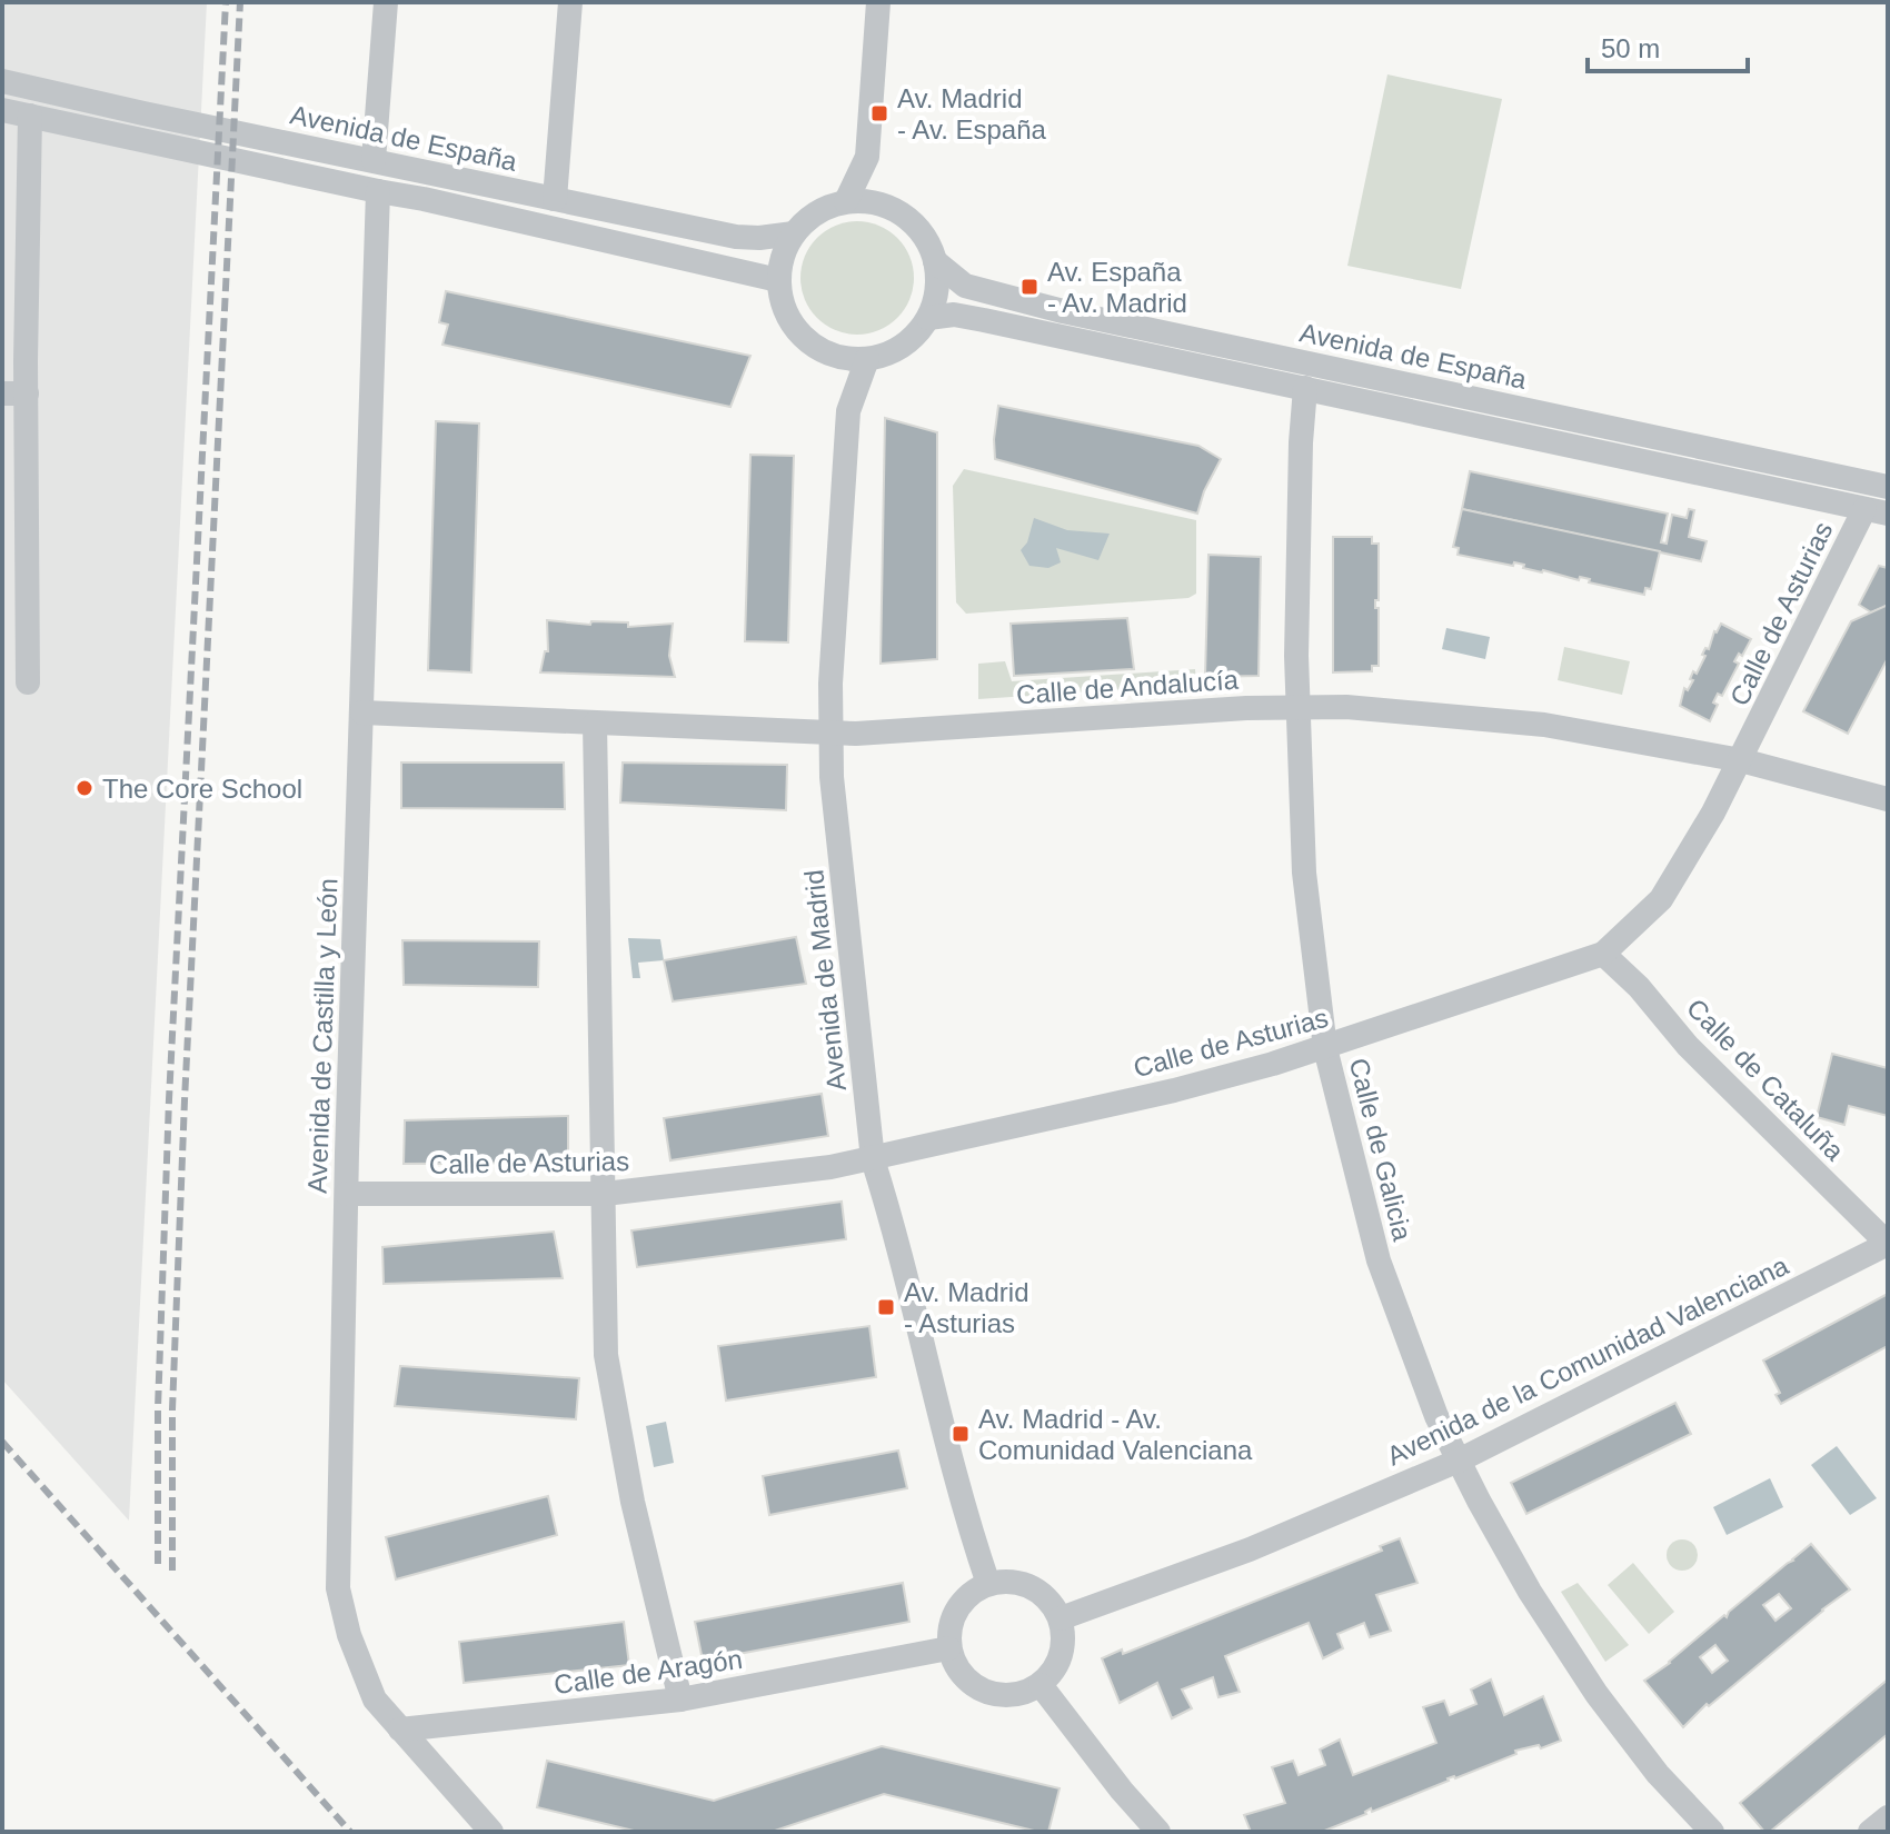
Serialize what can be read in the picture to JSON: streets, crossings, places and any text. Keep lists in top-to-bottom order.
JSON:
{
  "streets": {
    "street": [
      "Avenida de España",
      "Calle de Asturias",
      "Calle de Andalucía",
      "Avenida de Madrid",
      "Avenida de Castilla y León",
      "Calle de Cataluña",
      "Calle de Galicia",
      "Avenida de la Comunidad Valenciana",
      "Calle de Aragón"
    ]
  },
  "crossings": [
    ["Avenida de España", "Calle de Asturias"],
    ["Avenida de España", "Avenida de Madrid"],
    ["Avenida de España", "Avenida de Castilla y León"],
    ["Avenida de España", "Calle de Galicia"],
    ["Calle de Asturias", "Calle de Andalucía"],
    ["Calle de Asturias", "Avenida de Madrid"],
    ["Calle de Asturias", "Avenida de Castilla y León"],
    ["Calle de Asturias", "Calle de Cataluña"],
    ["Calle de Asturias", "Calle de Galicia"],
    ["Calle de Andalucía", "Avenida de Madrid"],
    ["Calle de Andalucía", "Avenida de Castilla y León"],
    ["Calle de Andalucía", "Calle de Galicia"],
    ["Avenida de Madrid", "Avenida de la Comunidad Valenciana"],
    ["Avenida de Madrid", "Calle de Aragón"],
    ["Avenida de Castilla y León", "Calle de Aragón"],
    ["Calle de Cataluña", "Avenida de la Comunidad Valenciana"],
    ["Calle de Galicia", "Avenida de la Comunidad Valenciana"],
    ["Avenida de la Comunidad Valenciana", "Calle de Aragón"]
  ],
  "places": {
    "transit": [
      "Av. Madrid - Av. España",
      "Av. España - Av. Madrid",
      "Av. Madrid - Asturias",
      "Av. Madrid - Av. Comunidad Valenciana"
    ],
    "other": ["The Core School"]
  },
  "scale_bar": "50 m"
}
